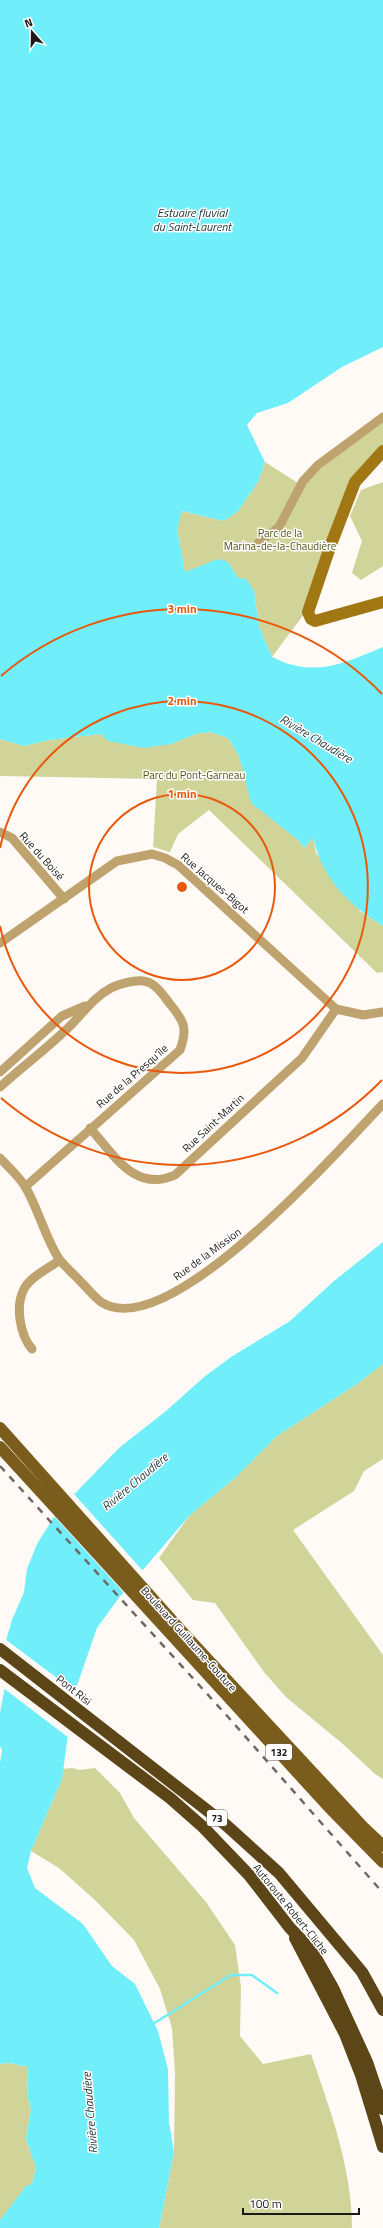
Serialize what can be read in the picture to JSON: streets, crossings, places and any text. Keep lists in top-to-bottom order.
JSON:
{
  "streets": {
    "highway": ["Pont Risi", "73", "Autoroute Robert-Cliche"],
    "main road": ["Boulevard Guillaume-Couture", "132"],
    "street": [
      "Rue du Boisé",
      "Rue Jacques-Bigot",
      "Rue de la Presqu'île",
      "Rue Saint-Martin",
      "Rue de la Mission"
    ]
  },
  "crossings": [
    ["Rue du Boisé", "Rue Jacques-Bigot"],
    ["Rue Jacques-Bigot", "Rue Saint-Martin"],
    ["Rue de la Presqu'île", "Rue Saint-Martin"],
    ["Rue de la Presqu'île", "Rue de la Mission"],
    ["Pont Risi", "Autoroute Robert-Cliche"]
  ],
  "water": ["Estuaire fluvial du Saint-Laurent", "Rivière Chaudière"],
  "parks": ["Parc de la Marina-de-la-Chaudière", "Parc du Pont-Garneau"],
  "scale_bar": "100 m",
  "north": "top",
  "rings": ["3 min", "2 min", "1 min"]
}
